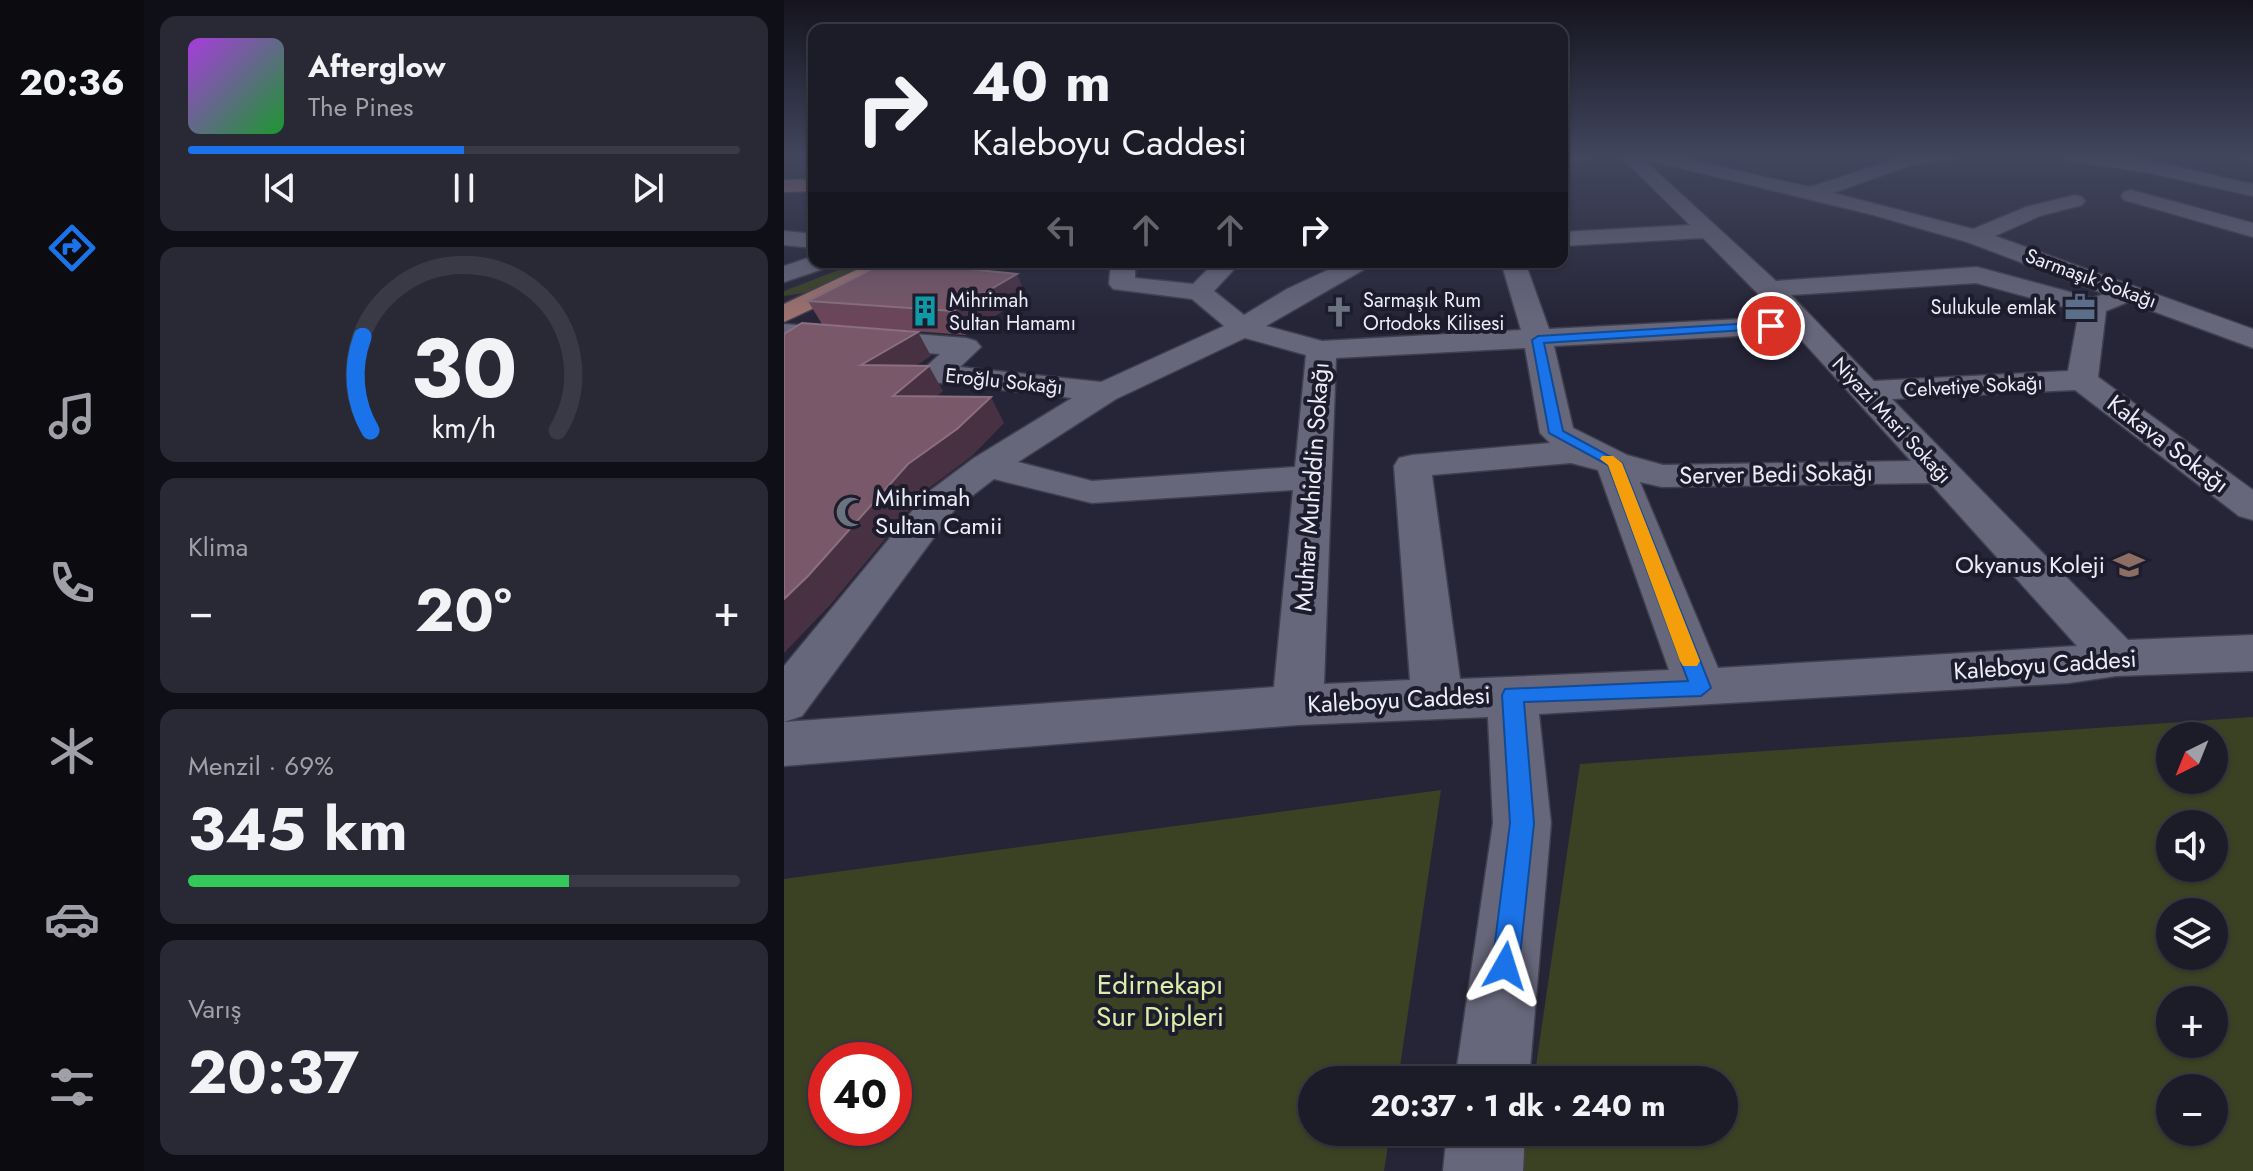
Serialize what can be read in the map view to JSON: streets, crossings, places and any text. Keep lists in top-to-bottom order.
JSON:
{
  "streets": {
    "street": [
      "Sarmaşık Sokağı",
      "Eroğlu Sokağı",
      "Celvetiye Sokağı",
      "Niyazi Mısri Sokağı",
      "Kakava Sokağı",
      "Server Bedi Sokağı",
      "Muhtar Muhiddin Sokağı",
      "Kaleboyu Caddesi"
    ]
  },
  "crossings": [
    ["Celvetiye Sokağı", "Niyazi Mısri Sokağı"],
    ["Celvetiye Sokağı", "Kakava Sokağı"],
    ["Niyazi Mısri Sokağı", "Server Bedi Sokağı"],
    ["Niyazi Mısri Sokağı", "Kaleboyu Caddesi"],
    ["Muhtar Muhiddin Sokağı", "Kaleboyu Caddesi"]
  ],
  "parks": ["Edirnekapı Sur Dipleri"],
  "places": {
    "office": ["Sulukule emlak"],
    "building": ["Mihrimah Sultan Hamamı"],
    "church": ["Sarmaşık Rum Ortodoks Kilisesi"],
    "mosque": ["Mihrimah Sultan Camii"],
    "school or university": ["Okyanus Koleji"]
  },
  "north": "bottom left",
  "page": {
    "tabs": "20:36",
    "turn": ["40 m", "Kaleboyu Caddesi"],
    "song": ["Afterglow", "The Pines"],
    "tile": [
      "Klima",
      ["Menzil · 69%", "345 km"],
      ["Varış", "20:37"]
    ],
    "heat": ["−", "20°", "+"],
    "map_buttons": ["+", "−"],
    "limit": "40",
    "trip": "20:37 · 1 dk · 240 m",
    "gauge": ["30", "km/h"]
  }
}
